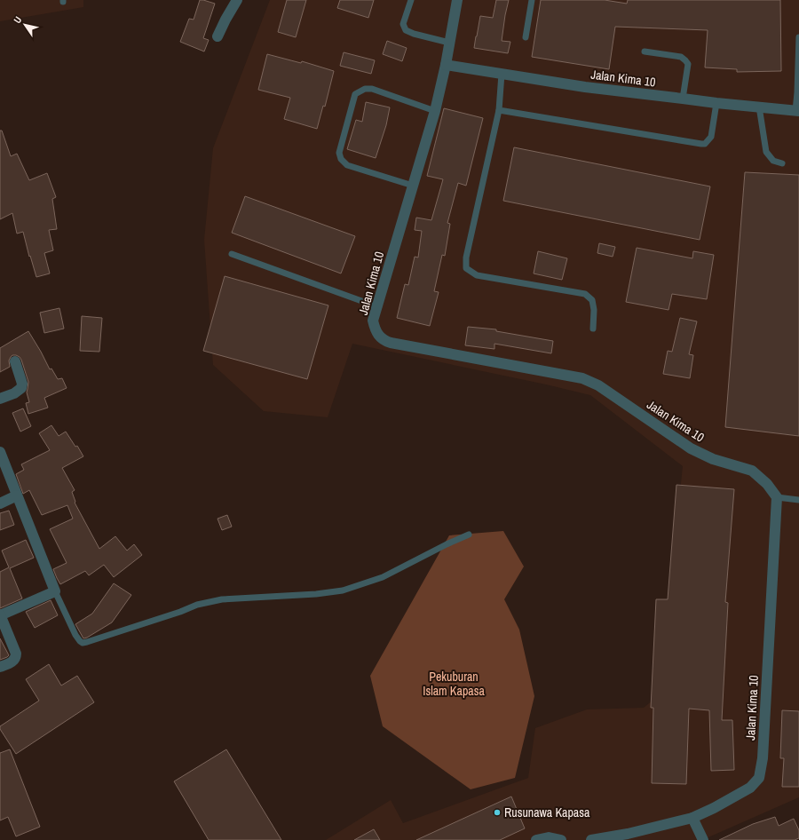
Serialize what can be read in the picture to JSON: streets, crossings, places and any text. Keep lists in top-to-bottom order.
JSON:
{
  "streets": {
    "street": ["Jalan Kima 10"]
  },
  "parks": ["Pekuburan Islam Kapasa"],
  "places": ["Rusunawa Kapasa"],
  "north": "top left"
}
